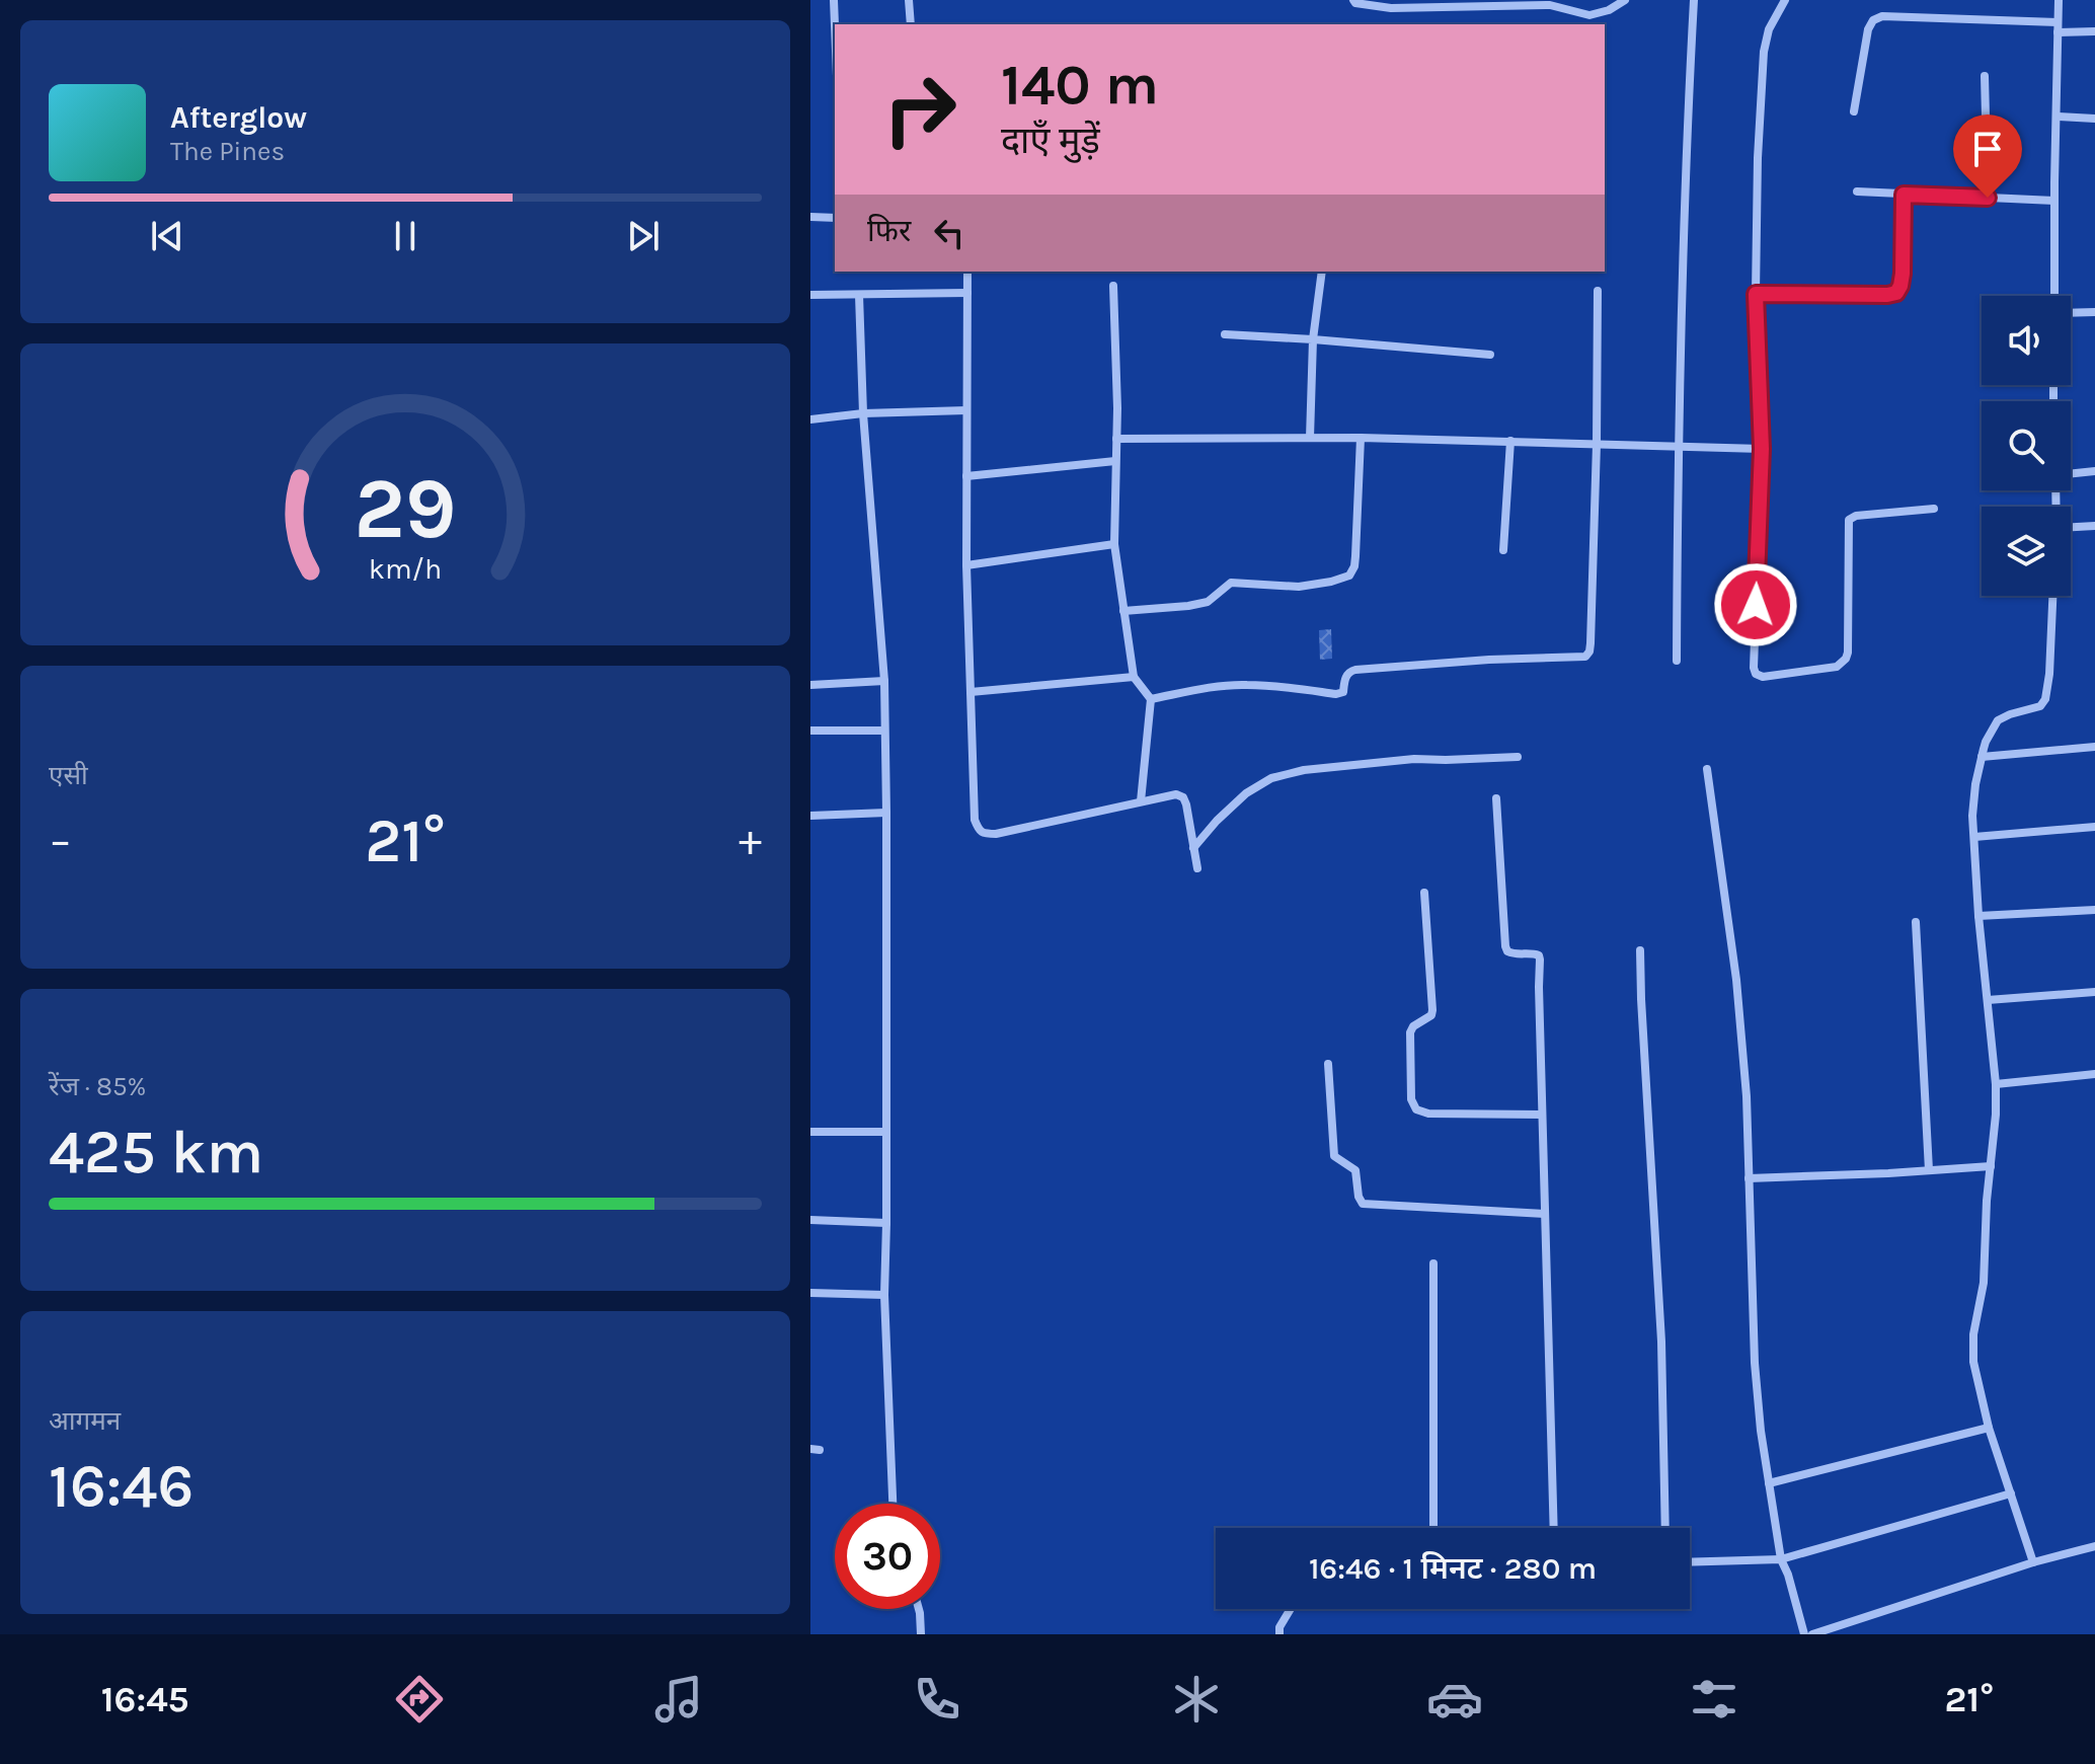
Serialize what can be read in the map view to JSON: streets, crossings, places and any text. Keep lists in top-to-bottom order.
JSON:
{
  "page": {
    "turn": ["140 m", "दाएँ मुड़ें"],
    "song": ["Afterglow", "The Pines"],
    "then": "फिर",
    "tile": [
      "एसी",
      ["रेंज · 85%", "425 km"],
      ["आगमन", "16:46"]
    ],
    "heat": ["−", "21°", "+"],
    "limit": "30",
    "trip": "16:46 · 1 मिनट · 280 m",
    "tabs": ["16:45", "21°"],
    "gauge": ["29", "km/h"]
  }
}
